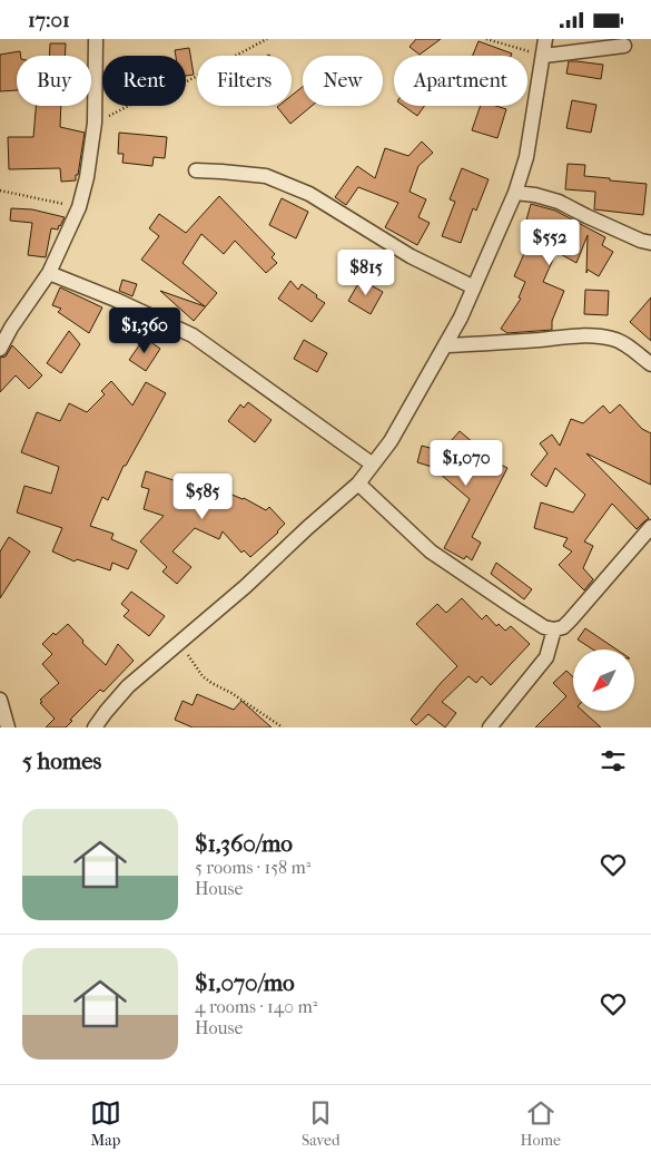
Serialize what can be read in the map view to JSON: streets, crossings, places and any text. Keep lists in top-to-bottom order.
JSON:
{
  "north": "bottom left",
  "page": {
    "status": "17:01",
    "chip": [
      "Buy",
      "Rent",
      "Filters",
      "New",
      "Apartment"
    ],
    "price": [
      "$552",
      "$815",
      "$1,360",
      "$1,070",
      "$585"
    ],
    "heading": "5 homes",
    "list": [
      {
        "name": "$1,360/mo",
        "note": "5 rooms · 158 m² · House"
      },
      {
        "name": "$1,070/mo",
        "note": "4 rooms · 140 m² · House"
      }
    ],
    "tabs": ["Map", "Saved", "Home"]
  }
}
